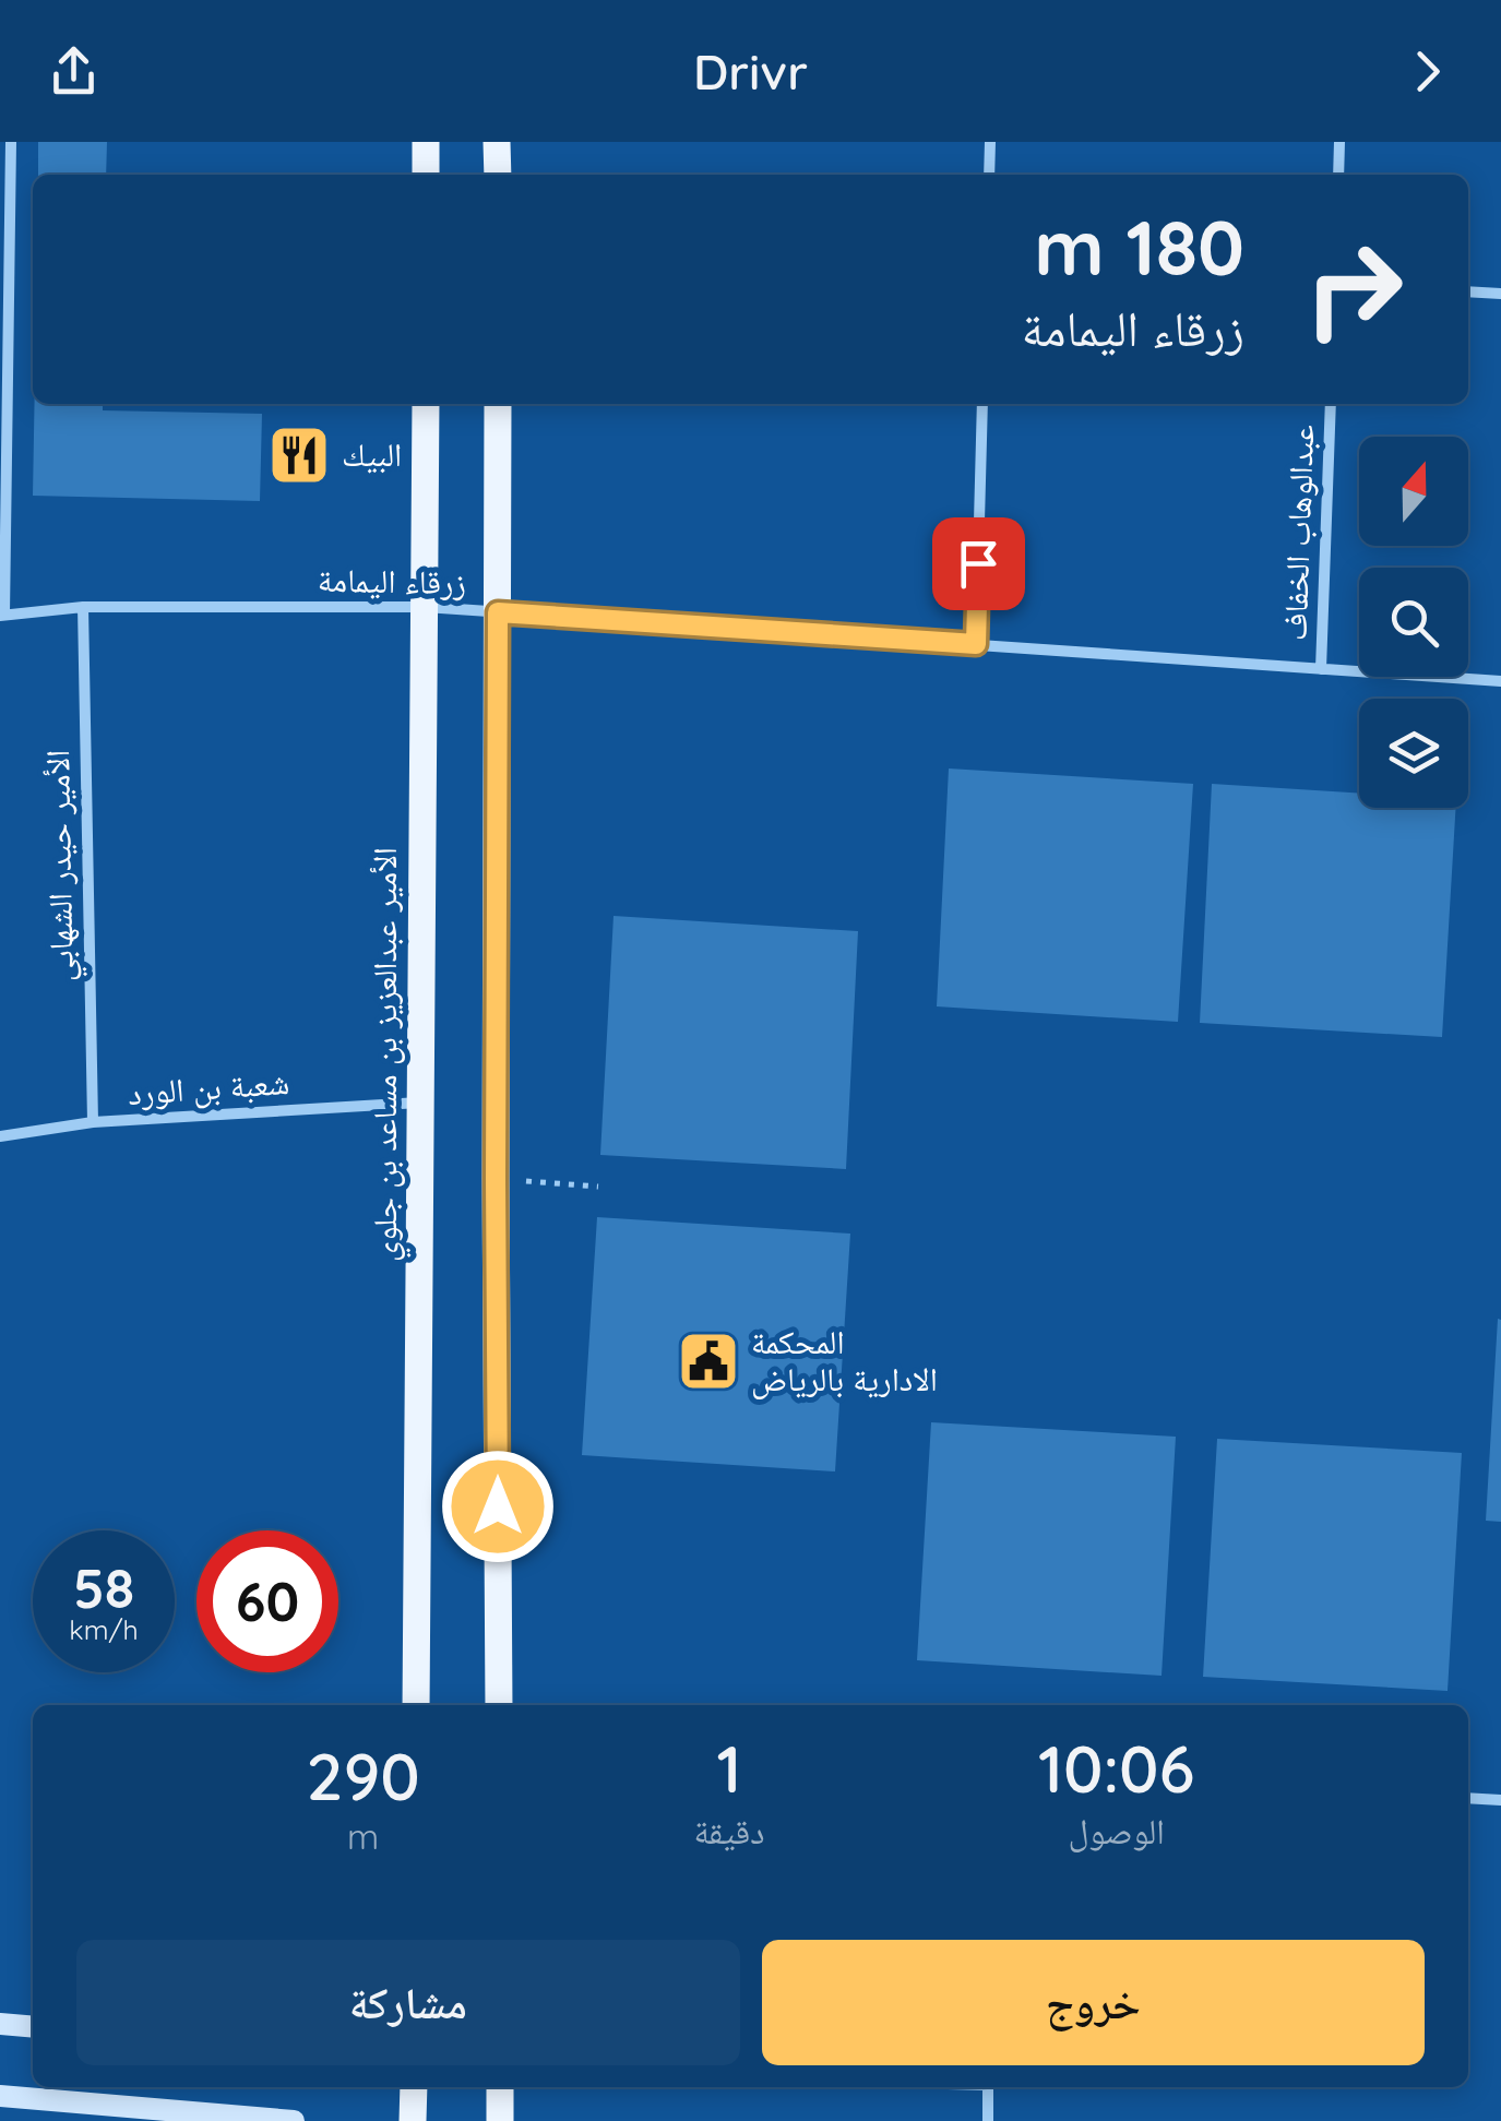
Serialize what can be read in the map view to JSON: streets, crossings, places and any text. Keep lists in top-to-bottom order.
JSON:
{
  "streets": {
    "main road": ["الأمير عبدالعزيز بن مساعد بن جلوي"],
    "street": [
      "عبدالوهاب الخفاف",
      "زرقاء اليمامة",
      "الأمير حيدر الشهابي",
      "شعبة بن الورد"
    ]
  },
  "crossings": [
    ["عبدالوهاب الخفاف", "زرقاء اليمامة"],
    ["زرقاء اليمامة", "الأمير حيدر الشهابي"],
    ["زرقاء اليمامة", "الأمير عبدالعزيز بن مساعد بن جلوي"],
    ["الأمير حيدر الشهابي", "شعبة بن الورد"],
    ["الأمير عبدالعزيز بن مساعد بن جلوي", "شعبة بن الورد"]
  ],
  "places": {
    "restaurant": ["البيك"],
    "public building": ["المحكمة الادارية بالرياض"]
  },
  "north": "top",
  "page": {
    "header": "Drivr",
    "turn": ["180 m", "زرقاء اليمامة"],
    "speed": "58 km/h",
    "limit": "60",
    "eta": [
      "10:06",
      "الوصول",
      "1",
      "دقيقة",
      "290",
      "m"
    ],
    "buttons": ["خروج", "مشاركة"]
  }
}
